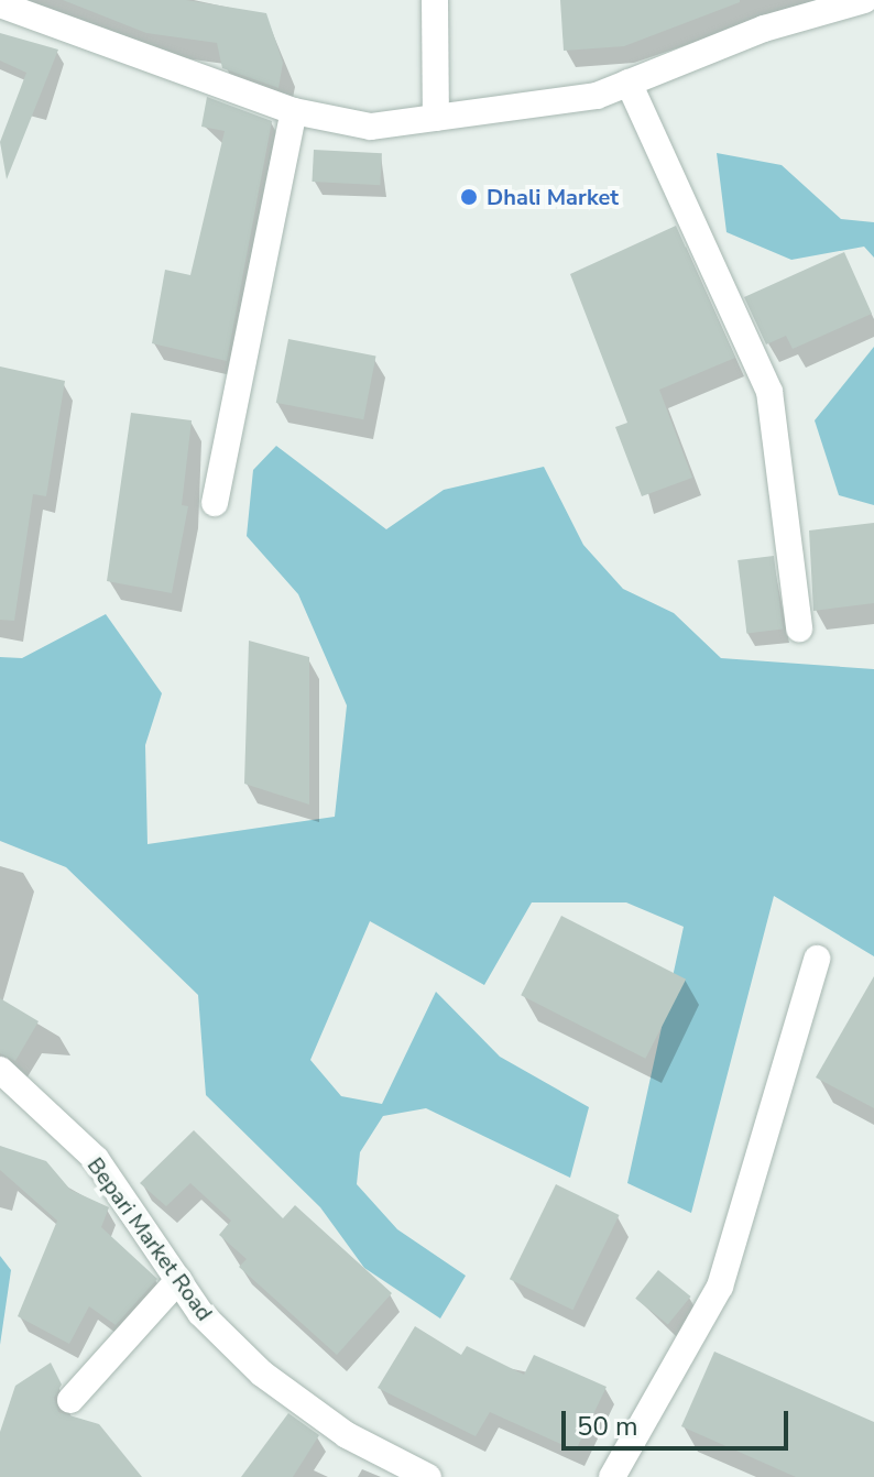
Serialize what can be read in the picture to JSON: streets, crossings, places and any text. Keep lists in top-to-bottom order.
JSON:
{
  "streets": {
    "street": ["Bepari Market Road"]
  },
  "places": ["Dhali Market"],
  "scale_bar": "50 m"
}
